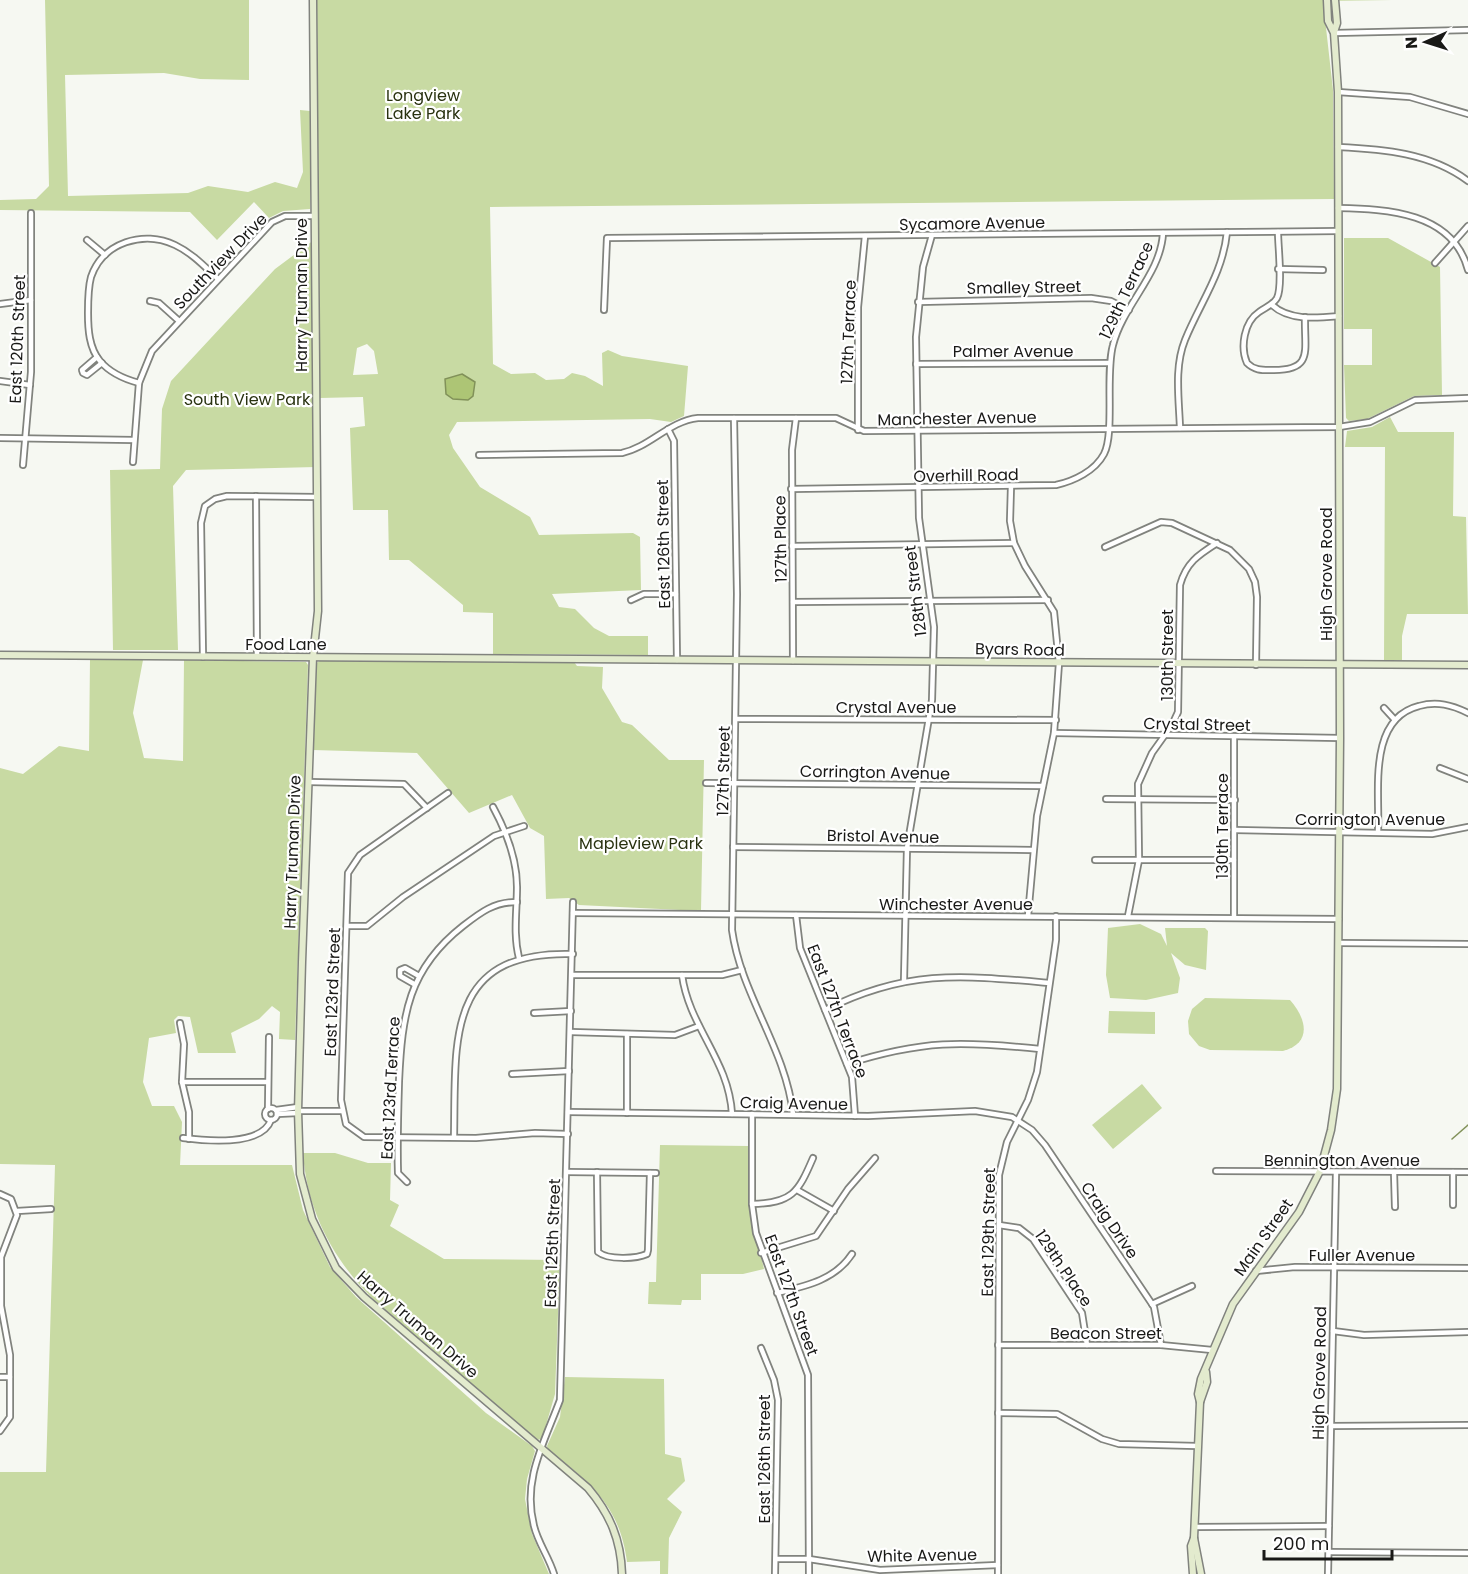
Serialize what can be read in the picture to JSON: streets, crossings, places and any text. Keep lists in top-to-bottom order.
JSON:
{
  "streets": {
    "main road": [
      "Harry Truman Drive",
      "High Grove Road",
      "Food Lane",
      "Byars Road",
      "Main Street"
    ],
    "street": [
      "Sycamore Avenue",
      "Southview Drive",
      "Smalley Street",
      "129th Terrace",
      "127th Terrace",
      "East 120th Street",
      "Palmer Avenue",
      "Manchester Avenue",
      "Overhill Road",
      "127th Place",
      "East 126th Street",
      "128th Street",
      "130th Street",
      "Crystal Avenue",
      "Crystal Street",
      "127th Street",
      "Corrington Avenue",
      "130th Terrace",
      "Bristol Avenue",
      "Winchester Avenue",
      "East 123rd Street",
      "East 127th Terrace",
      "East 123rd Terrace",
      "Craig Avenue",
      "Bennington Avenue",
      "Craig Drive",
      "East 129th Street",
      "East 125th Street",
      "Fuller Avenue",
      "129th Place",
      "East 127th Street",
      "Beacon Street",
      "White Avenue"
    ]
  },
  "crossings": [
    ["Sycamore Avenue", "129th Terrace"],
    ["Sycamore Avenue", "127th Terrace"],
    ["Sycamore Avenue", "High Grove Road"],
    ["Sycamore Avenue", "128th Street"],
    ["Southview Drive", "Harry Truman Drive"],
    ["Smalley Street", "129th Terrace"],
    ["Smalley Street", "128th Street"],
    ["129th Terrace", "Palmer Avenue"],
    ["129th Terrace", "Manchester Avenue"],
    ["129th Terrace", "Overhill Road"],
    ["Harry Truman Drive", "Food Lane"],
    ["Harry Truman Drive", "East 125th Street"],
    ["127th Terrace", "Manchester Avenue"],
    ["Palmer Avenue", "128th Street"],
    ["Manchester Avenue", "Overhill Road"],
    ["Manchester Avenue", "127th Place"],
    ["Manchester Avenue", "East 126th Street"],
    ["Manchester Avenue", "High Grove Road"],
    ["Manchester Avenue", "128th Street"],
    ["Manchester Avenue", "127th Street"],
    ["Overhill Road", "127th Place"],
    ["Overhill Road", "128th Street"],
    ["127th Place", "Byars Road"],
    ["East 126th Street", "Byars Road"],
    ["East 126th Street", "White Avenue"],
    ["High Grove Road", "Byars Road"],
    ["High Grove Road", "Crystal Street"],
    ["High Grove Road", "Corrington Avenue"],
    ["High Grove Road", "Winchester Avenue"],
    ["High Grove Road", "Bennington Avenue"],
    ["High Grove Road", "Main Street"],
    ["High Grove Road", "Fuller Avenue"],
    ["128th Street", "Byars Road"],
    ["128th Street", "Crystal Avenue"],
    ["128th Street", "Corrington Avenue"],
    ["128th Street", "Bristol Avenue"],
    ["128th Street", "Winchester Avenue"],
    ["Food Lane", "Byars Road"],
    ["Byars Road", "130th Street"],
    ["Byars Road", "127th Street"],
    ["130th Street", "Crystal Street"],
    ["130th Street", "Winchester Avenue"],
    ["Crystal Avenue", "127th Street"],
    ["Crystal Street", "130th Terrace"],
    ["127th Street", "Corrington Avenue"],
    ["127th Street", "Bristol Avenue"],
    ["127th Street", "Winchester Avenue"],
    ["127th Street", "Craig Avenue"],
    ["Corrington Avenue", "130th Terrace"],
    ["130th Terrace", "Winchester Avenue"],
    ["Winchester Avenue", "East 127th Terrace"],
    ["Winchester Avenue", "East 129th Street"],
    ["Winchester Avenue", "East 125th Street"],
    ["East 127th Terrace", "Craig Avenue"],
    ["Craig Avenue", "Craig Drive"],
    ["Craig Avenue", "East 129th Street"],
    ["Craig Avenue", "East 125th Street"],
    ["Craig Avenue", "East 127th Street"],
    ["Bennington Avenue", "Main Street"],
    ["Craig Drive", "East 129th Street"],
    ["Craig Drive", "Beacon Street"],
    ["East 129th Street", "129th Place"],
    ["East 129th Street", "Beacon Street"],
    ["East 129th Street", "White Avenue"],
    ["Main Street", "Fuller Avenue"],
    ["Main Street", "Beacon Street"],
    ["129th Place", "Beacon Street"],
    ["East 127th Street", "White Avenue"]
  ],
  "parks": ["Longview Lake Park", "South View Park", "Mapleview Park"],
  "scale_bar": "200 m",
  "north": "left"
}
